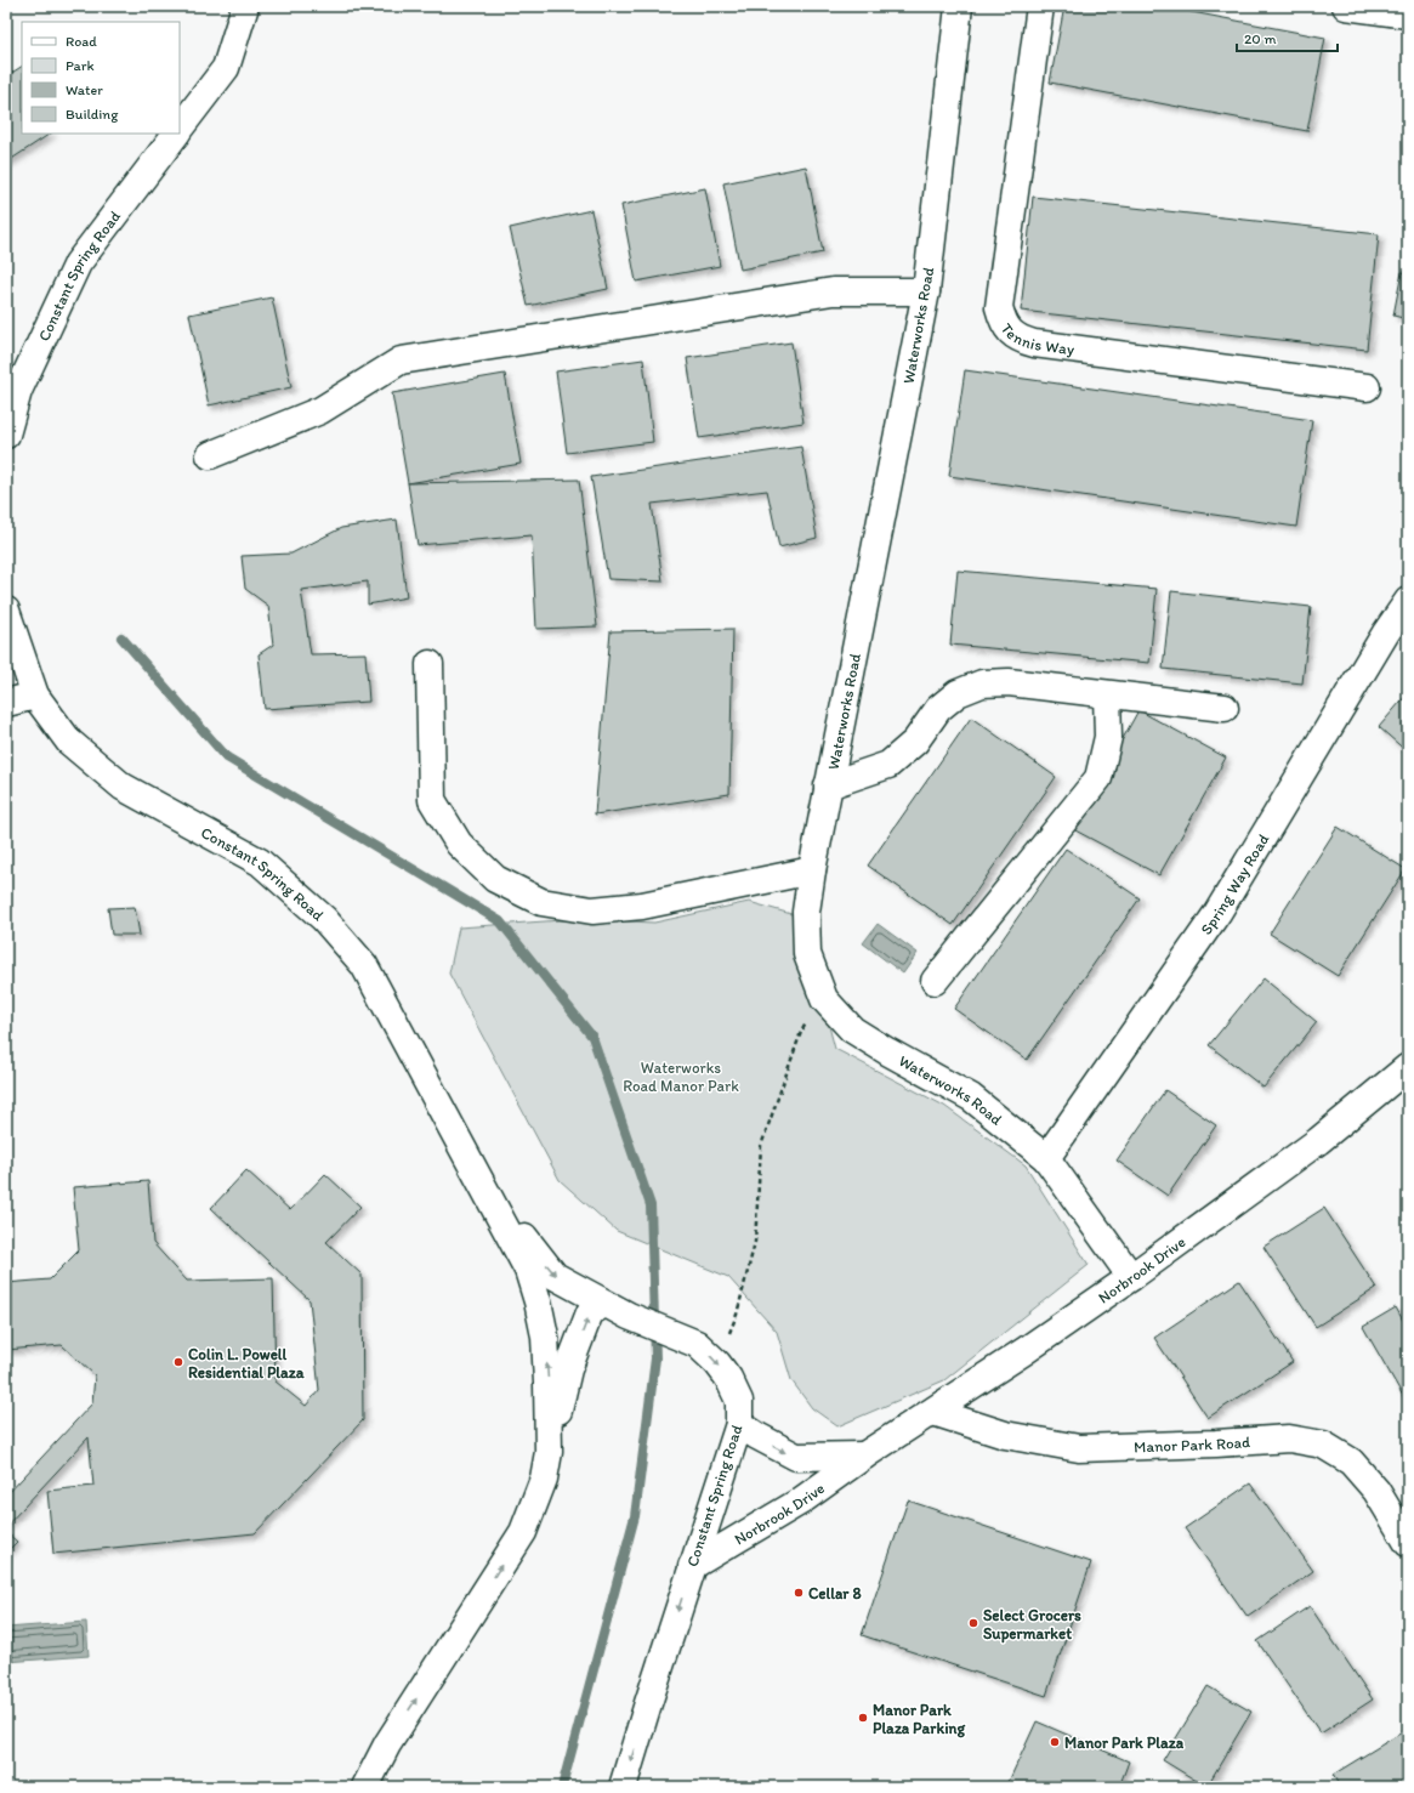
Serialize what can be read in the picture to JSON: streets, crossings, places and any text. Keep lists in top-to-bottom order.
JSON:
{
  "streets": {
    "street": [
      "Constant Spring Road",
      "Waterworks Road",
      "Tennis Way",
      "Spring Way Road",
      "Norbrook Drive",
      "Manor Park Road"
    ]
  },
  "crossings": [
    ["Constant Spring Road", "Norbrook Drive"],
    ["Waterworks Road", "Spring Way Road"],
    ["Waterworks Road", "Norbrook Drive"],
    ["Norbrook Drive", "Manor Park Road"]
  ],
  "parks": ["Waterworks Road Manor Park"],
  "places": [
    "Colin L. Powell Residential Plaza",
    "Cellar 8",
    "Select Grocers Supermarket",
    "Manor Park Plaza Parking",
    "Manor Park Plaza"
  ],
  "legend": [
    "Road",
    "Park",
    "Water",
    "Building"
  ],
  "scale_bar": "20 m"
}
